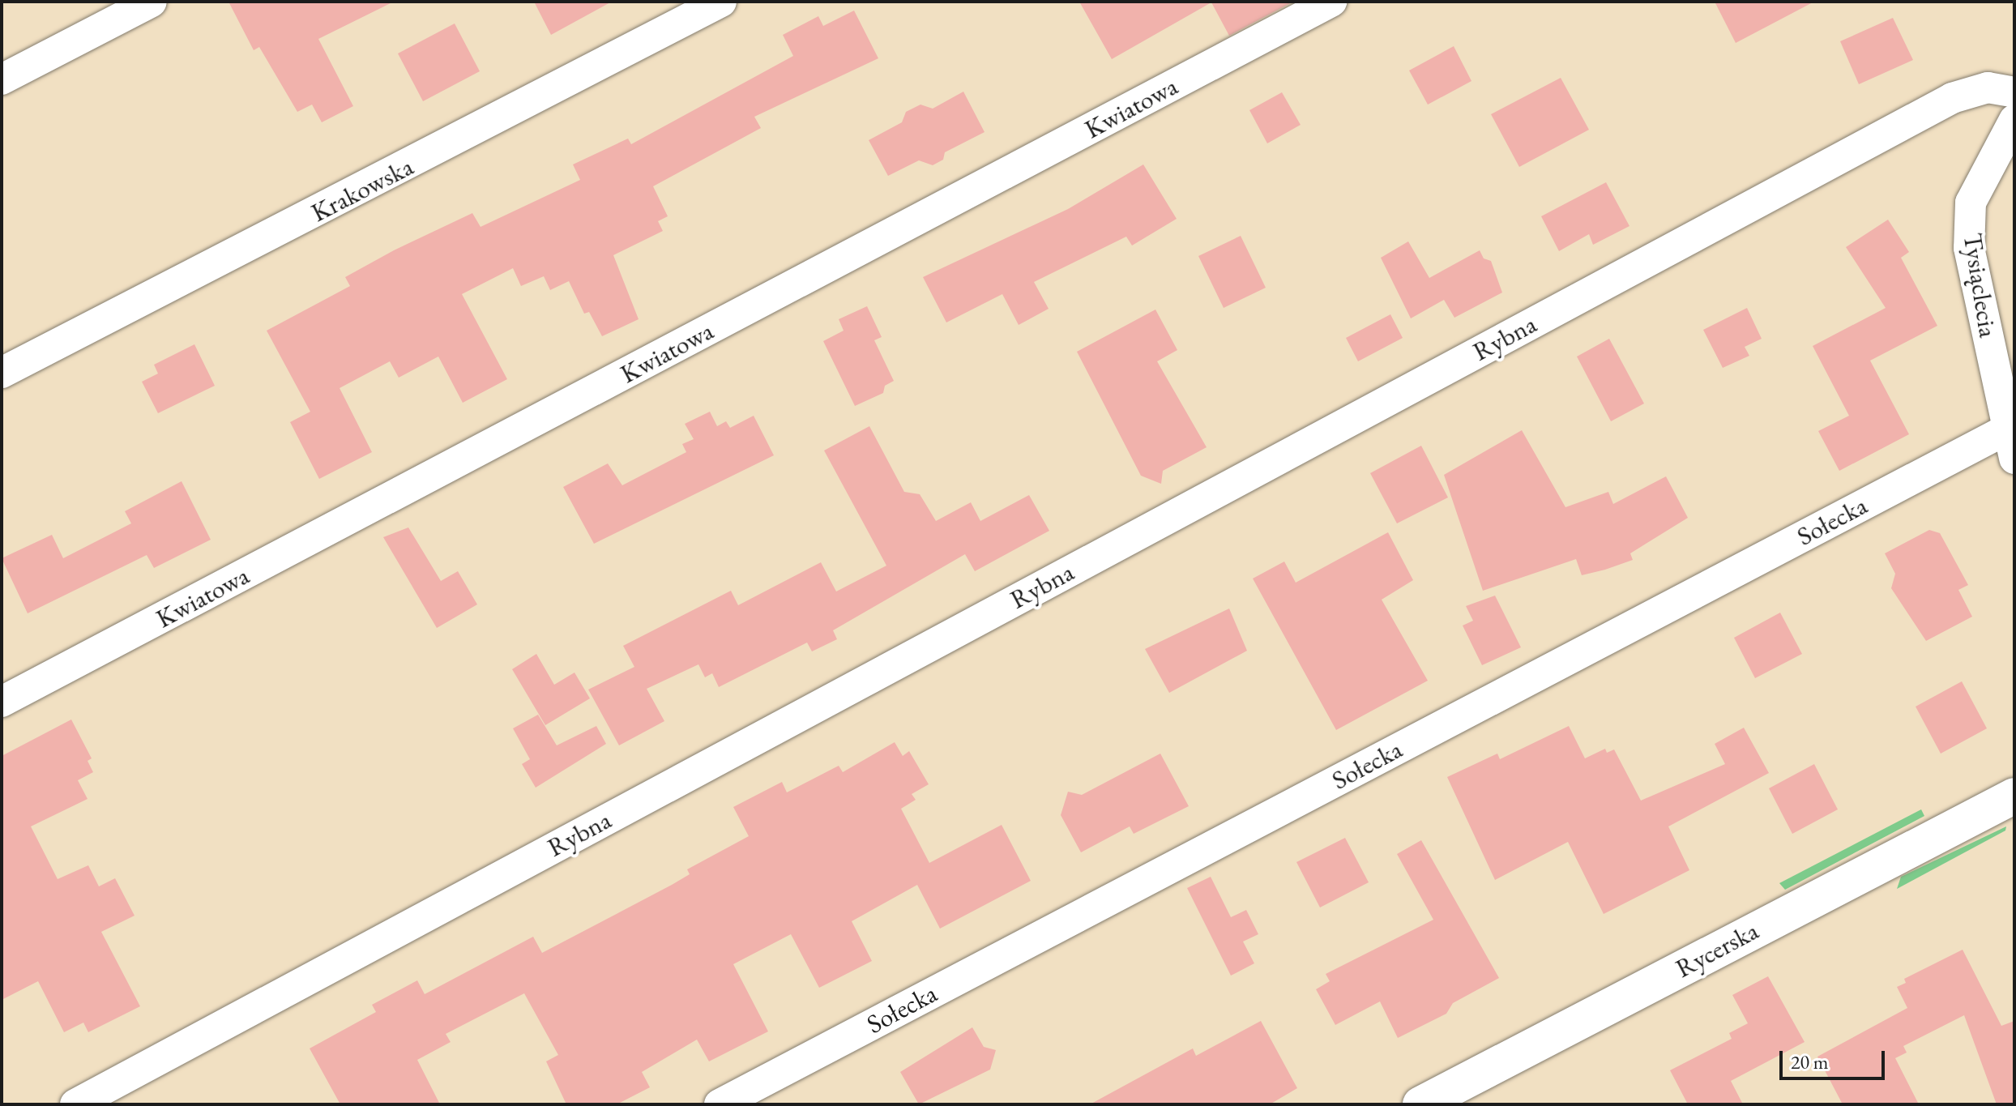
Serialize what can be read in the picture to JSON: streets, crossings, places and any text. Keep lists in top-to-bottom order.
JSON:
{
  "streets": {
    "street": [
      "Kwiatowa",
      "Krakowska",
      "Tysiąclecia",
      "Rybna",
      "Sołecka",
      "Rycerska"
    ]
  },
  "crossings": [
    ["Tysiąclecia", "Sołecka"]
  ],
  "scale_bar": "20 m"
}
